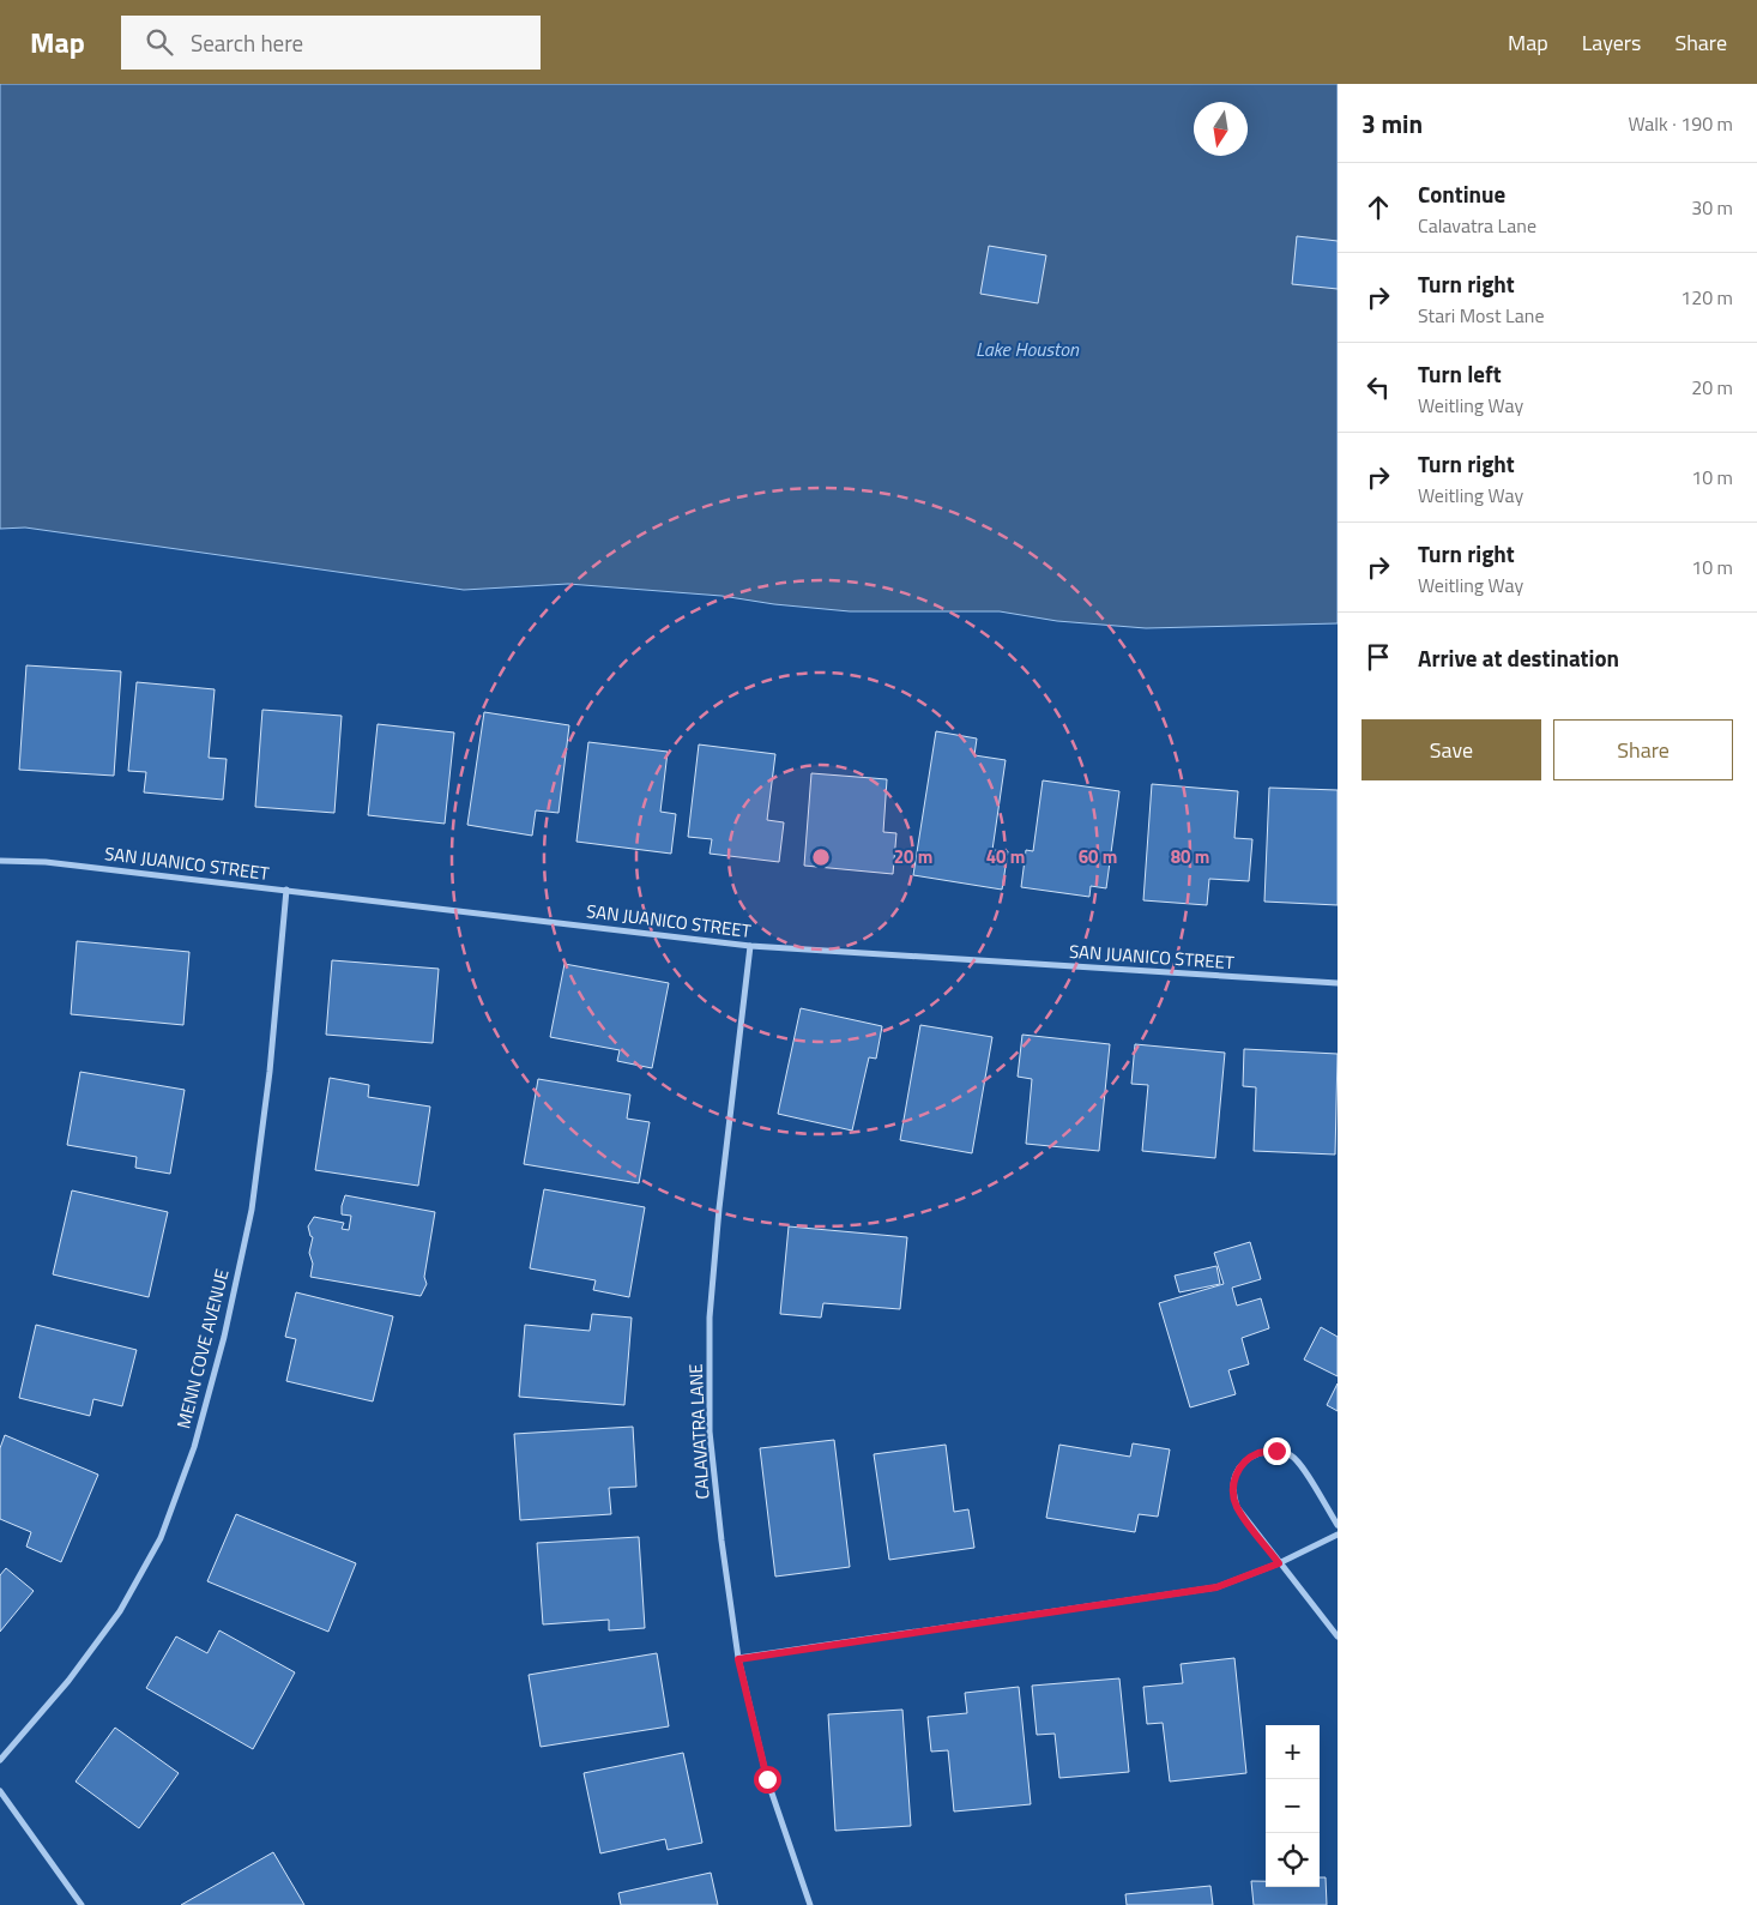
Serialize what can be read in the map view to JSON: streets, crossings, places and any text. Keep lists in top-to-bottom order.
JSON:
{
  "streets": {
    "street": ["SAN JUANICO STREET", "MENN COVE AVENUE", "CALAVATRA LANE"]
  },
  "crossings": [
    ["SAN JUANICO STREET", "MENN COVE AVENUE"],
    ["SAN JUANICO STREET", "CALAVATRA LANE"]
  ],
  "water": ["Lake Houston"],
  "north": "bottom",
  "page": {
    "header": "Map",
    "search": "Search here",
    "nav": ["Map", "Layers", "Share"],
    "heading": ["3 min", "Walk · 190 m"],
    "list": [
      ["Continue", "Calavatra Lane", "30 m"],
      ["Turn right", "Stari Most Lane", "120 m"],
      ["Turn left", "Weitling Way", "20 m"],
      ["Turn right", "Weitling Way", "10 m"],
      ["Turn right", "Weitling Way", "10 m"],
      "Arrive at destination"
    ],
    "buttons": ["Save", "Share"],
    "map_buttons": ["+", "−"]
  },
  "rings": [
    "20 m",
    "40 m",
    "60 m",
    "80 m"
  ]
}
